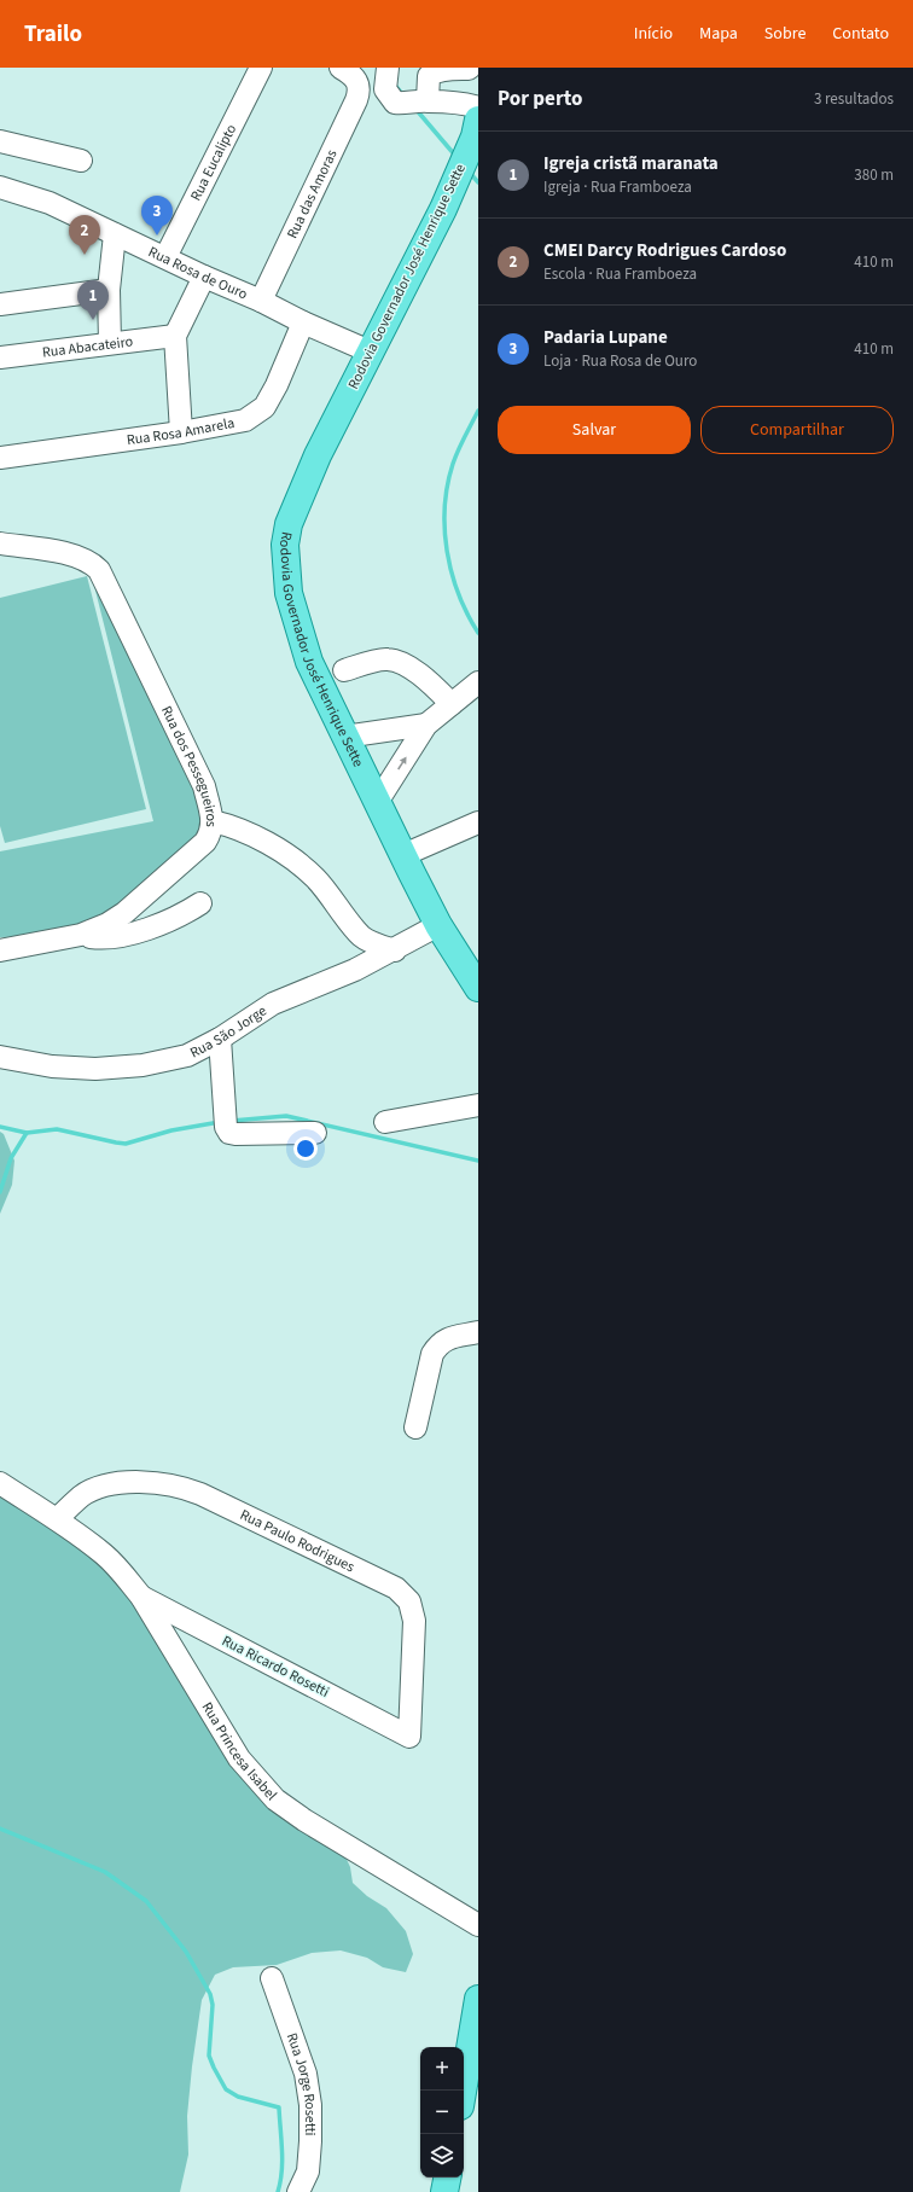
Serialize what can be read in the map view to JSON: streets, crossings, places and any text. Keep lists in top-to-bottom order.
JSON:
{
  "streets": {
    "main road": ["Rodovia Governador José Henrique Sette"],
    "street": [
      "Rua Eucalipto",
      "Rua das Amoras",
      "Rua Rosa de Ouro",
      "Rua Abacateiro",
      "Rua Rosa Amarela",
      "Rua dos Pessegueiros",
      "Rua São Jorge",
      "Rua Paulo Rodrigues",
      "Rua Ricardo Rosetti",
      "Rua Princesa Isabel",
      "Rua Jorge Rosetti"
    ]
  },
  "crossings": [
    ["Rua Eucalipto", "Rua Rosa de Ouro"],
    ["Rua das Amoras", "Rua Rosa de Ouro"],
    ["Rua Rosa de Ouro", "Rodovia Governador José Henrique Sette"],
    ["Rua Rosa de Ouro", "Rua Rosa Amarela"],
    ["Rodovia Governador José Henrique Sette", "Rua São Jorge"],
    ["Rua Paulo Rodrigues", "Rua Ricardo Rosetti"],
    ["Rua Paulo Rodrigues", "Rua Princesa Isabel"],
    ["Rua Ricardo Rosetti", "Rua Princesa Isabel"]
  ],
  "page": {
    "header": "Trailo",
    "nav": [
      "Início",
      "Mapa",
      "Sobre",
      "Contato"
    ],
    "heading": ["Por perto", "3 resultados"],
    "list": [
      {
        "mark": "1",
        "name": "Igreja cristã maranata",
        "note": "Igreja · Rua Framboeza",
        "value": "380 m"
      },
      {
        "mark": "2",
        "name": "CMEI Darcy Rodrigues Cardoso",
        "note": "Escola · Rua Framboeza",
        "value": "410 m"
      },
      {
        "mark": "3",
        "name": "Padaria Lupane",
        "note": "Loja · Rua Rosa de Ouro",
        "value": "410 m"
      }
    ],
    "pins": ["3", "2", "1"],
    "buttons": ["Salvar", "Compartilhar"],
    "map_buttons": ["+", "−"]
  }
}
